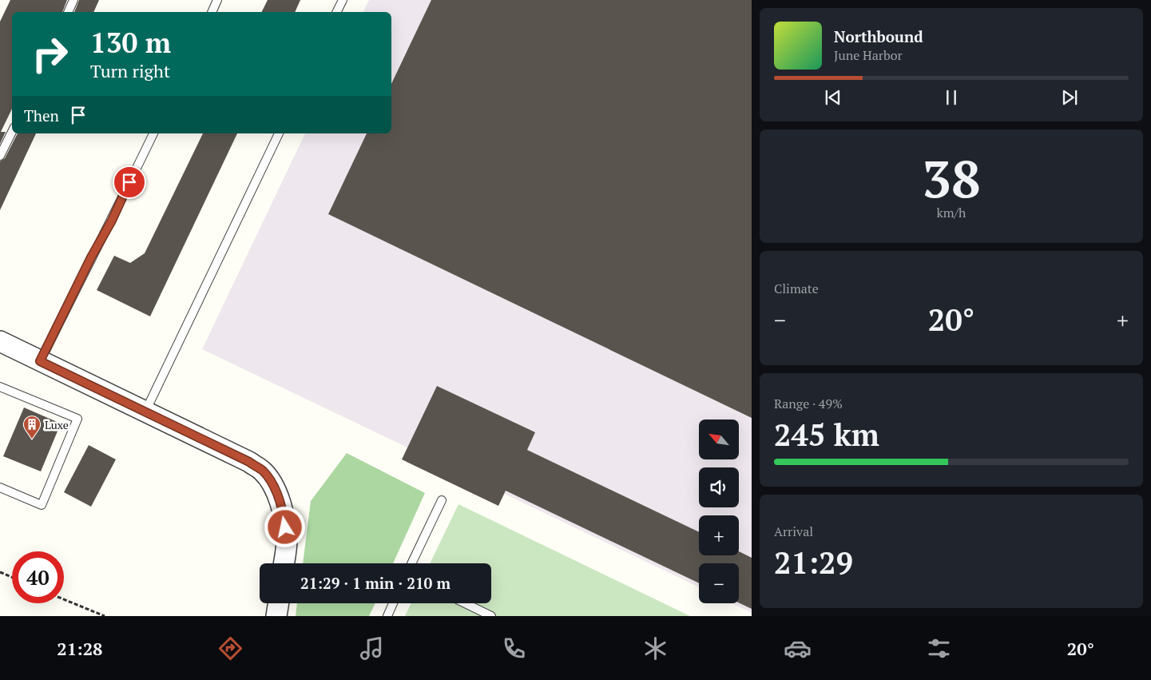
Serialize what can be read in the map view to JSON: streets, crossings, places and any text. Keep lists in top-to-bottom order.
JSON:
{
  "places": {
    "building": ["Luxe"]
  },
  "north": "top left",
  "page": {
    "turn": ["130 m", "Turn right"],
    "song": ["Northbound", "June Harbor"],
    "then": "Then",
    "tile": [
      ["38", "km/h"],
      "Climate",
      ["Range · 49%", "245 km"],
      ["Arrival", "21:29"]
    ],
    "heat": ["−", "20°", "+"],
    "map_buttons": ["+", "−"],
    "limit": "40",
    "trip": "21:29 · 1 min · 210 m",
    "tabs": ["21:28", "20°"]
  }
}
